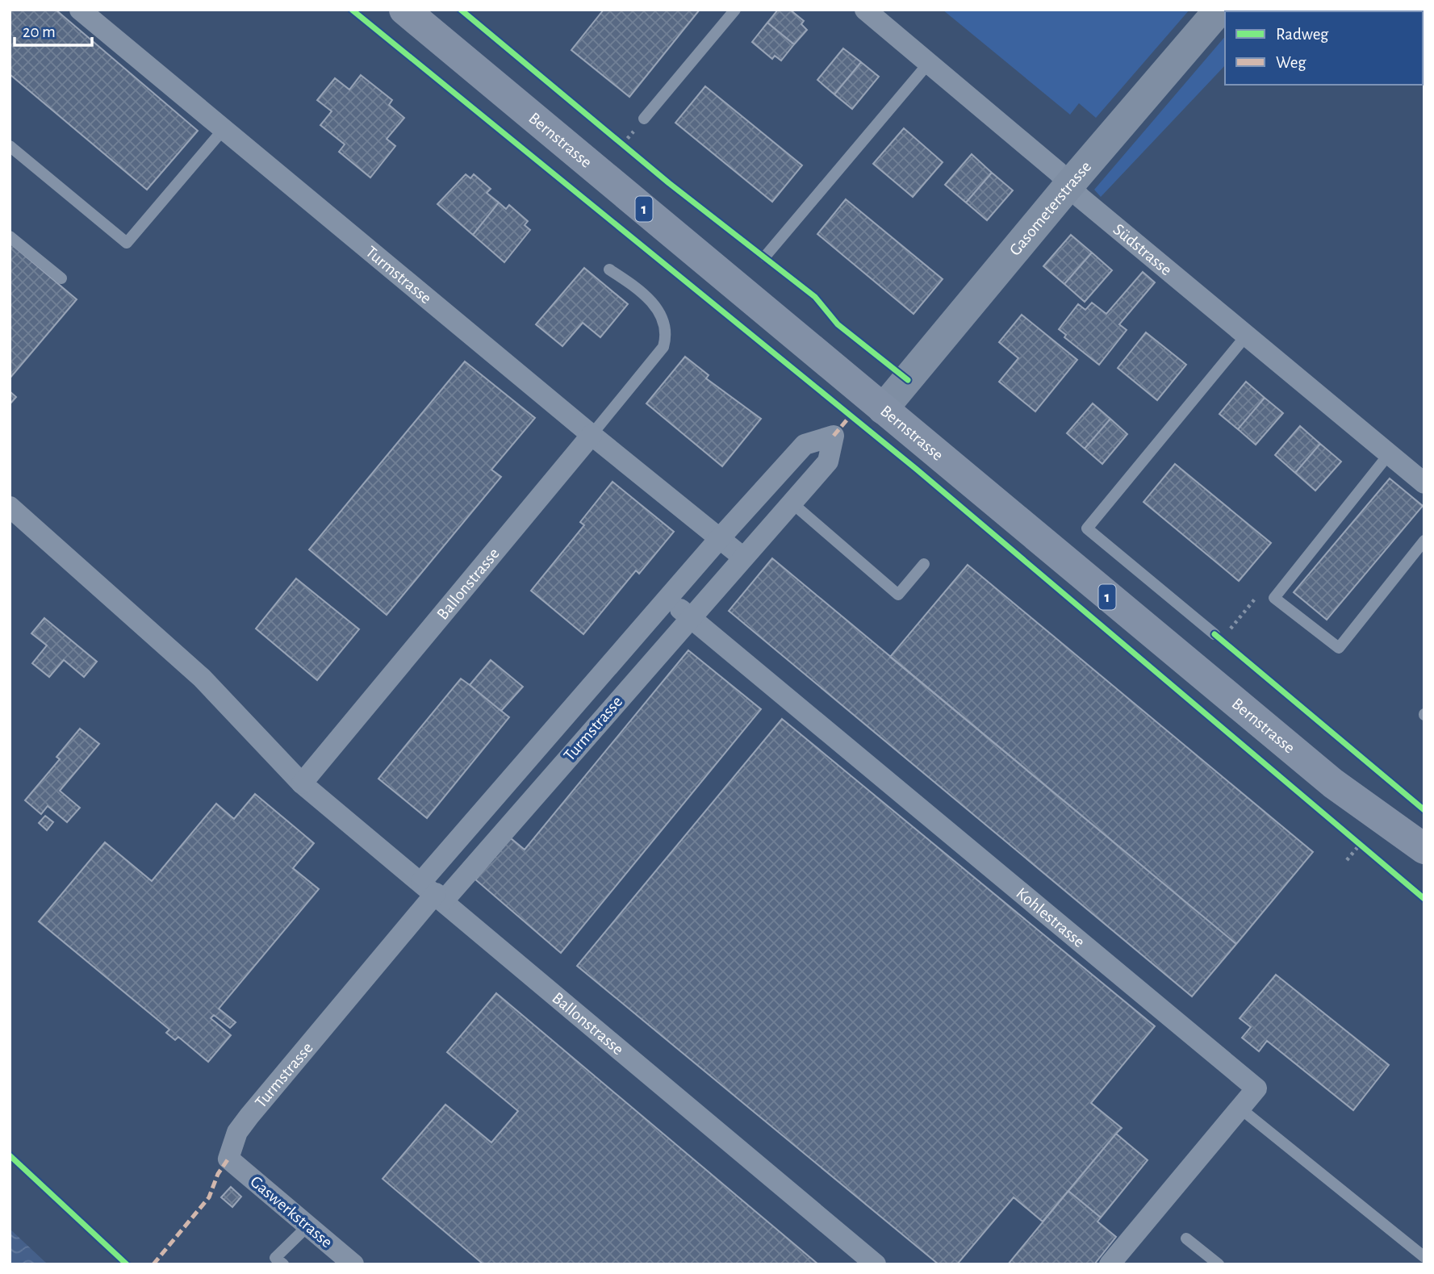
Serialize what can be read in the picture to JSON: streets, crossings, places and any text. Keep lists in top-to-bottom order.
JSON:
{
  "streets": {
    "main road": ["Bernstrasse", "1"],
    "street": [
      "Gasometerstrasse",
      "Südstrasse",
      "Turmstrasse",
      "Ballonstrasse",
      "Kohlestrasse",
      "Gaswerkstrasse"
    ]
  },
  "crossings": [
    ["Bernstrasse", "Gasometerstrasse"],
    ["Gasometerstrasse", "Südstrasse"],
    ["Turmstrasse", "Ballonstrasse"],
    ["Turmstrasse", "Kohlestrasse"],
    ["Turmstrasse", "Gaswerkstrasse"]
  ],
  "legend": ["Radweg", "Weg"],
  "scale_bar": "20 m"
}
